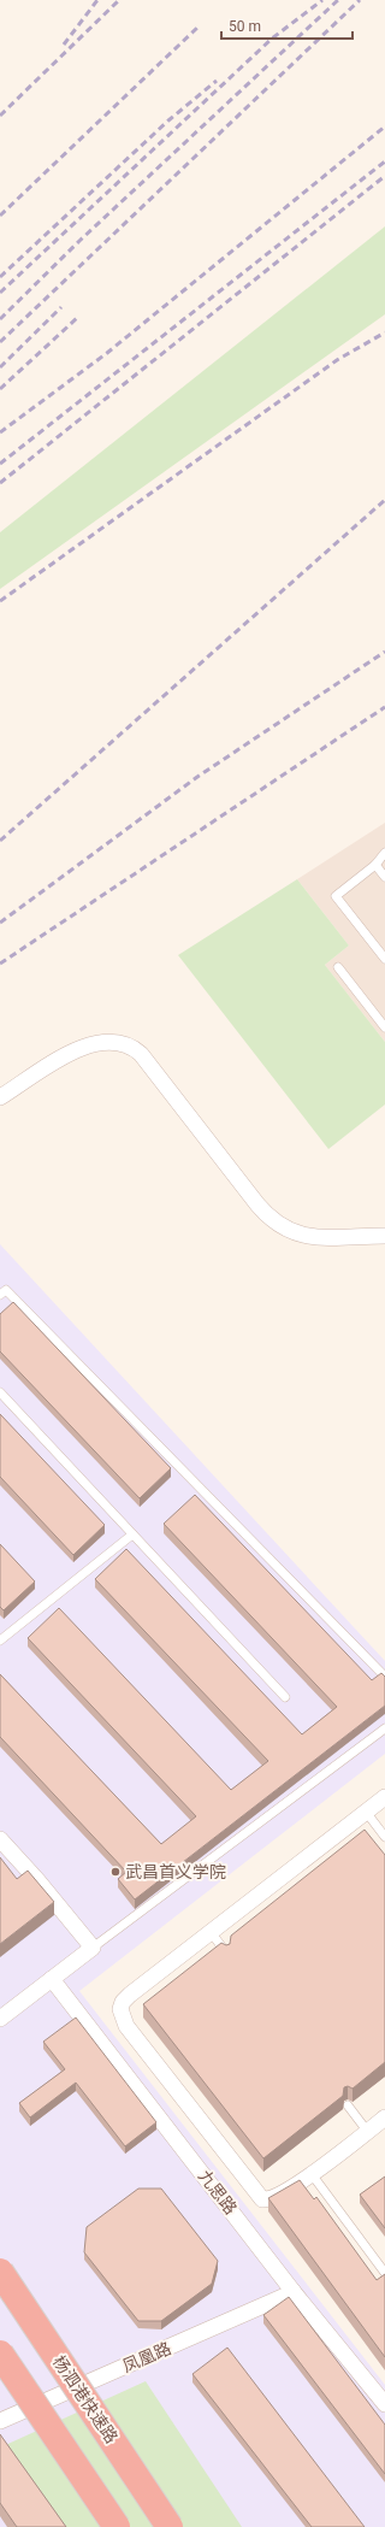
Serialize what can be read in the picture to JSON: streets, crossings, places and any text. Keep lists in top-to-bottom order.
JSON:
{
  "streets": {
    "highway": ["杨泗港快速路"],
    "street": ["九思路", "凤凰路"]
  },
  "crossings": [
    ["九思路", "凤凰路"]
  ],
  "places": ["武昌首义学院"],
  "scale_bar": "50 m"
}
